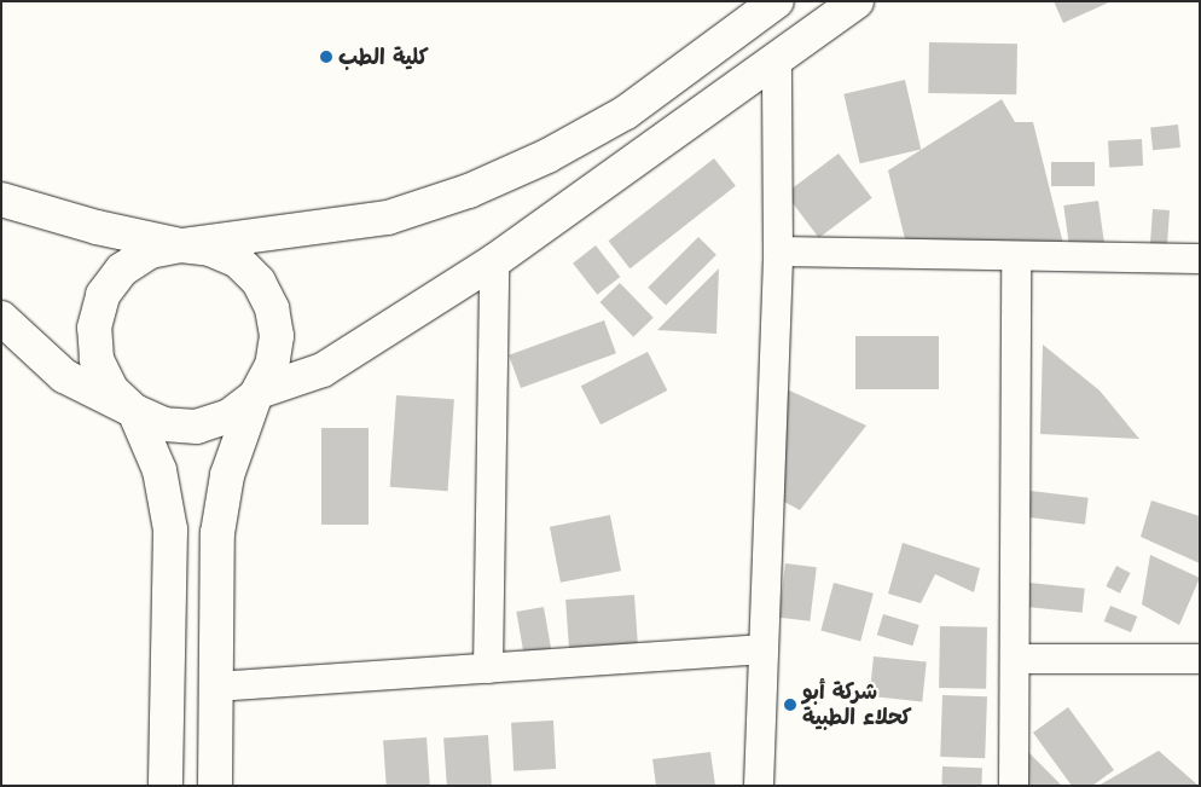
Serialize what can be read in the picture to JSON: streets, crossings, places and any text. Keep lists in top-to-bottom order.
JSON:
{
  "places": ["كلية الطب", "شركة أبو كحلاء الطبية"]
}
